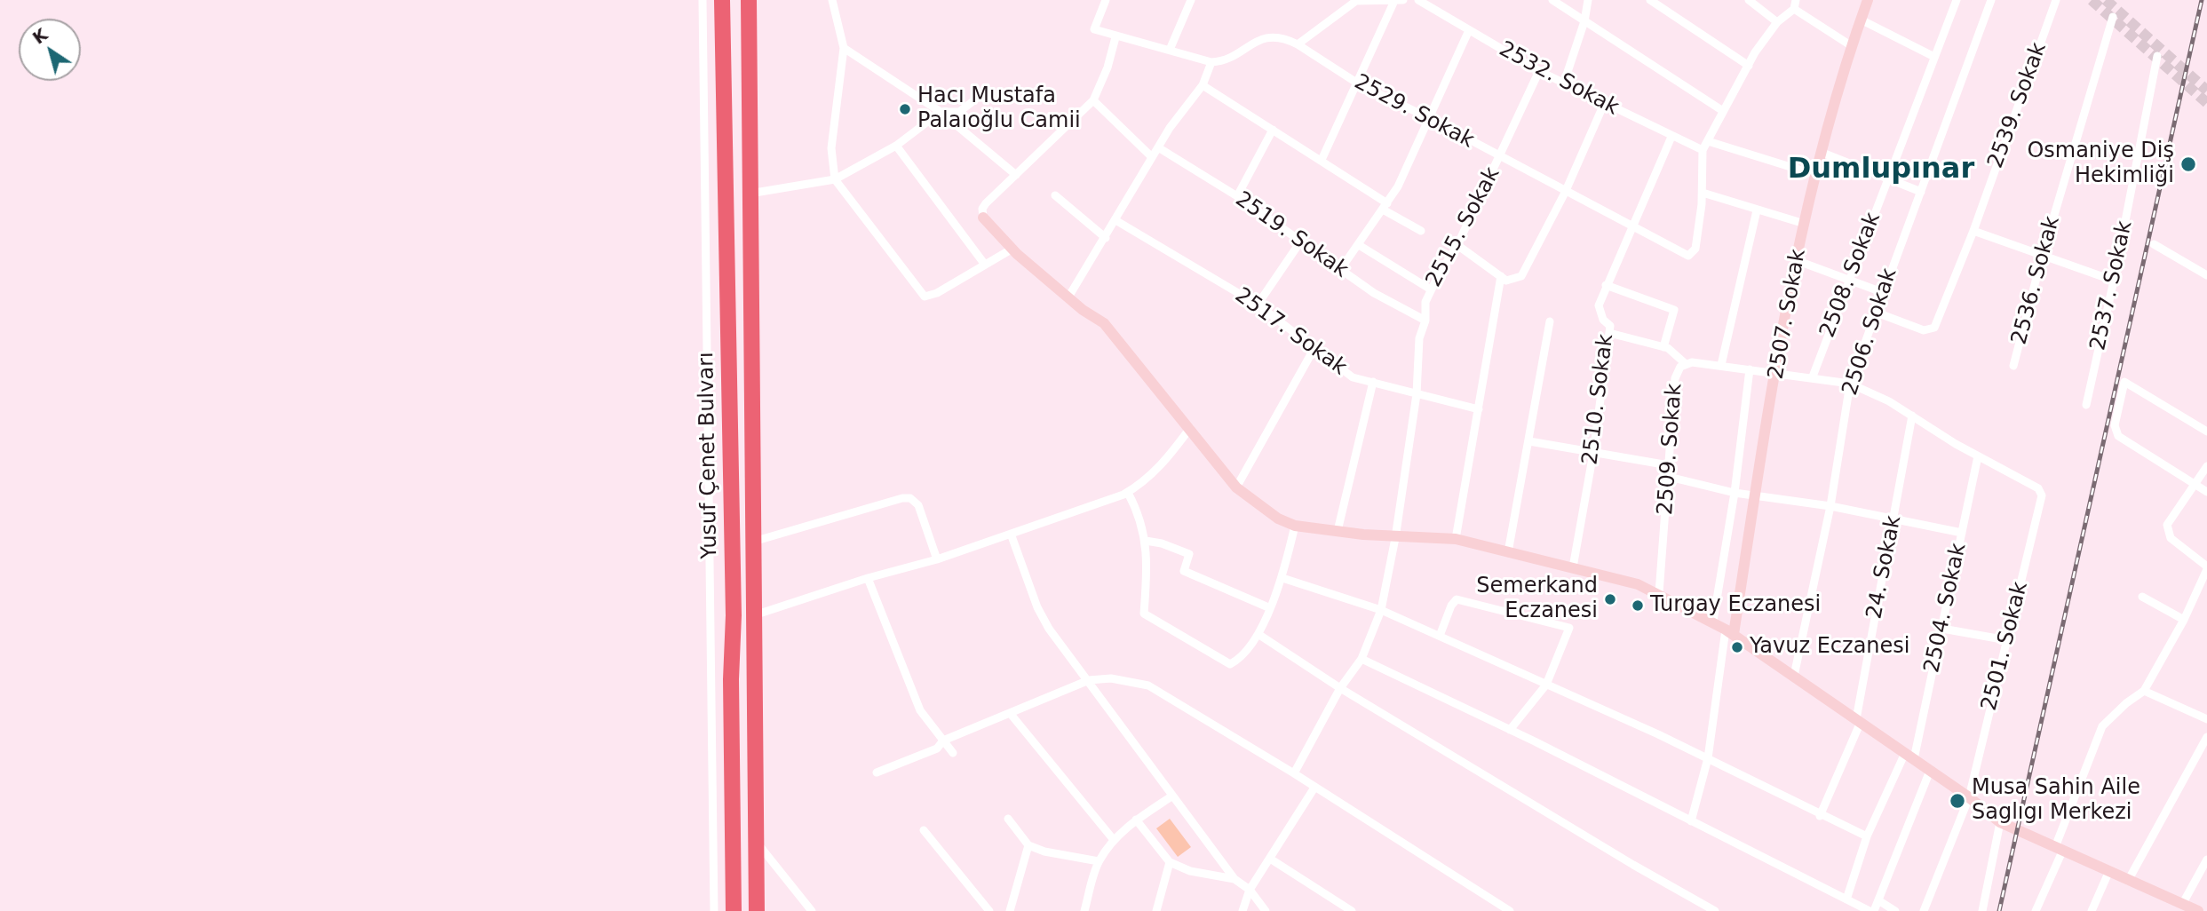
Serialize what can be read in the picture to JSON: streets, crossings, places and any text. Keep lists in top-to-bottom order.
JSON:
{
  "streets": {
    "highway": ["Yusuf Çenet Bulvarı"],
    "street": [
      "2532. Sokak",
      "2539. Sokak",
      "2529. Sokak",
      "2515. Sokak",
      "2519. Sokak",
      "2508. Sokak",
      "2536. Sokak",
      "2537. Sokak",
      "2507. Sokak",
      "2517. Sokak",
      "2506. Sokak",
      "2510. Sokak",
      "2509. Sokak",
      "24. Sokak",
      "2504. Sokak",
      "2501. Sokak"
    ]
  },
  "crossings": [
    ["2532. Sokak", "2515. Sokak"],
    ["2532. Sokak", "2510. Sokak"],
    ["2539. Sokak", "2506. Sokak"],
    ["2529. Sokak", "2515. Sokak"],
    ["2529. Sokak", "2510. Sokak"],
    ["2515. Sokak", "2519. Sokak"],
    ["2515. Sokak", "2517. Sokak"],
    ["2508. Sokak", "2509. Sokak"],
    ["2507. Sokak", "2509. Sokak"],
    ["2506. Sokak", "2509. Sokak"],
    ["2504. Sokak", "2501. Sokak"]
  ],
  "districts": ["Dumlupınar"],
  "places": [
    "Hacı Mustafa Palaıoğlu Camii",
    "Osmaniye Diş Hekimliği",
    "Semerkand Eczanesi",
    "Turgay Eczanesi",
    "Yavuz Eczanesi",
    "Musa Sahin Aile Saglıgı Merkezi"
  ],
  "north": "top left"
}
